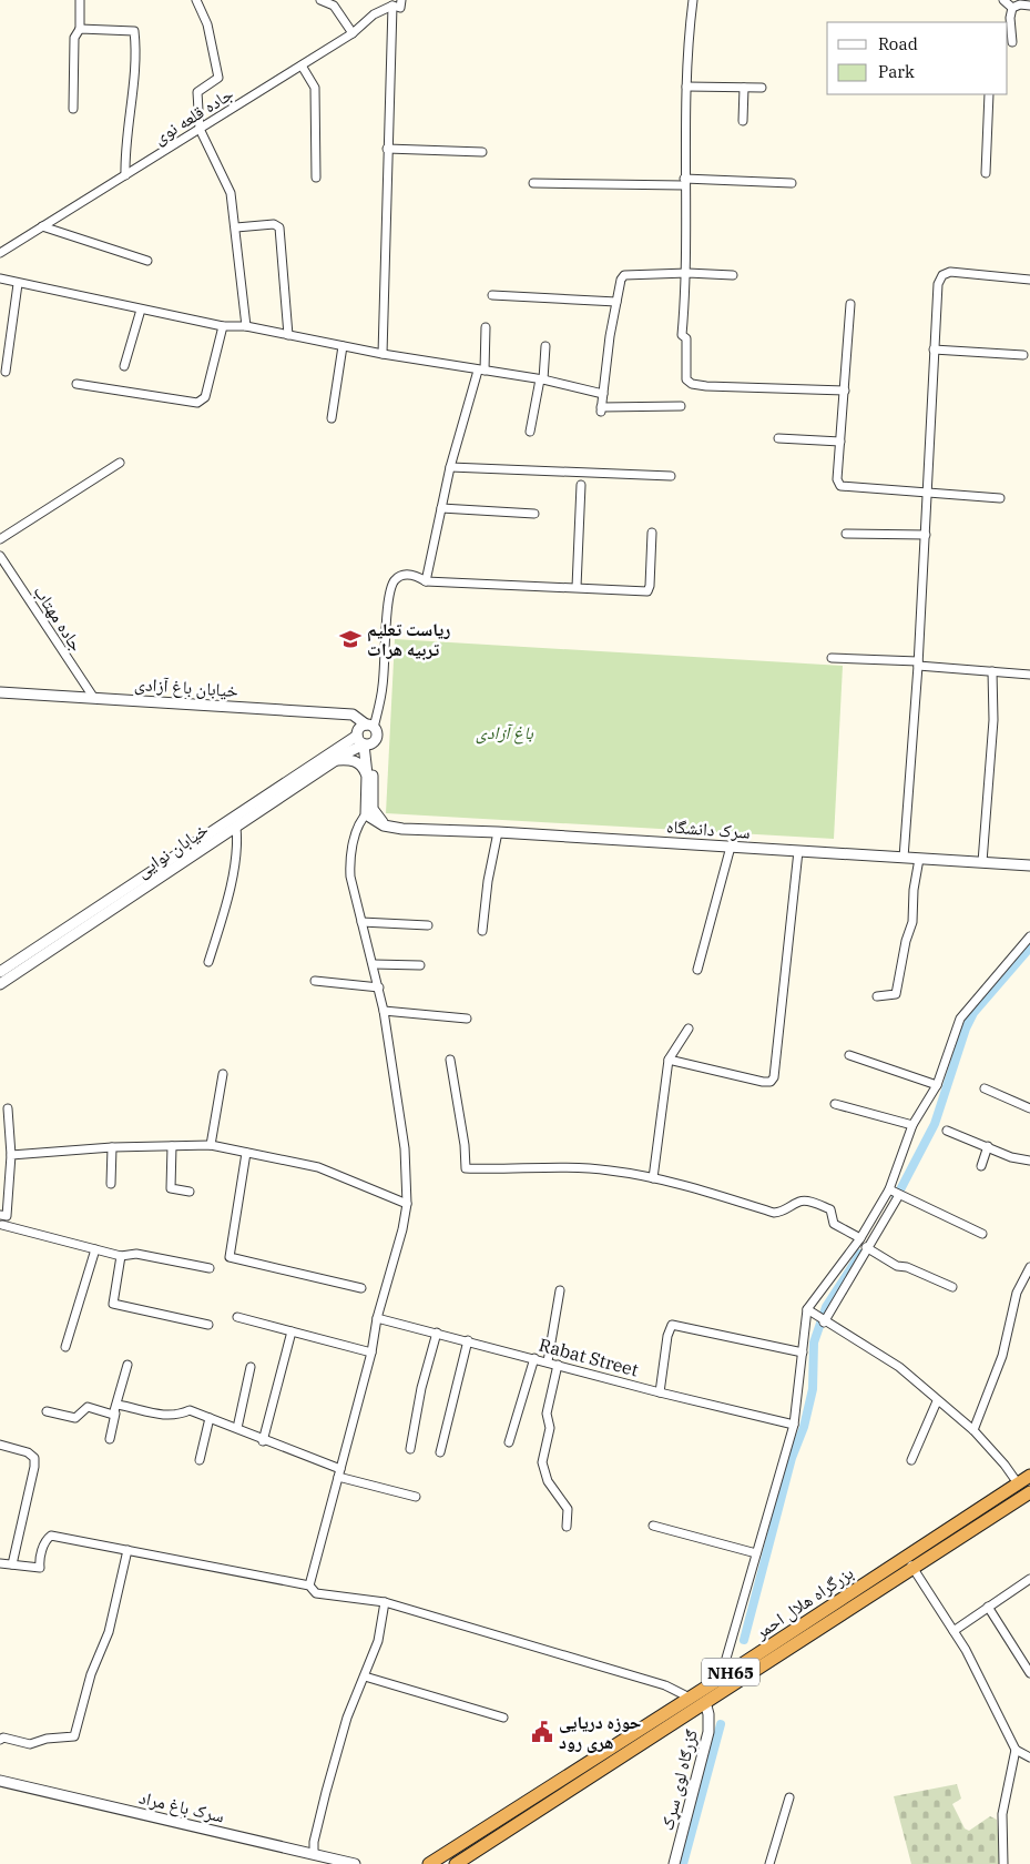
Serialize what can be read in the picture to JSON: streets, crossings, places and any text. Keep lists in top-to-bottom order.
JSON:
{
  "streets": {
    "highway": ["بزرگراه هلال احمر", "NH65"],
    "street": [
      "جاده قلعه نوی",
      "جاده مهتاب",
      "خیابان باغ آزادی",
      "سرک دانشگاه",
      "خیابان نوایی",
      "Rabat Street",
      "ګزرګاه لوی سړک",
      "سرک باغ مراد"
    ]
  },
  "crossings": [
    ["جاده مهتاب", "خیابان باغ آزادی"],
    ["خیابان باغ آزادی", "خیابان نوایی"],
    ["بزرگراه هلال احمر", "ګزرګاه لوی سړک"]
  ],
  "parks": ["باغ آزادی"],
  "places": {
    "school or university": ["ریاست تعلیم تربیه هرات"],
    "public building": ["حوزه دریایی هری رود"]
  },
  "legend": ["Road", "Park"]
}
